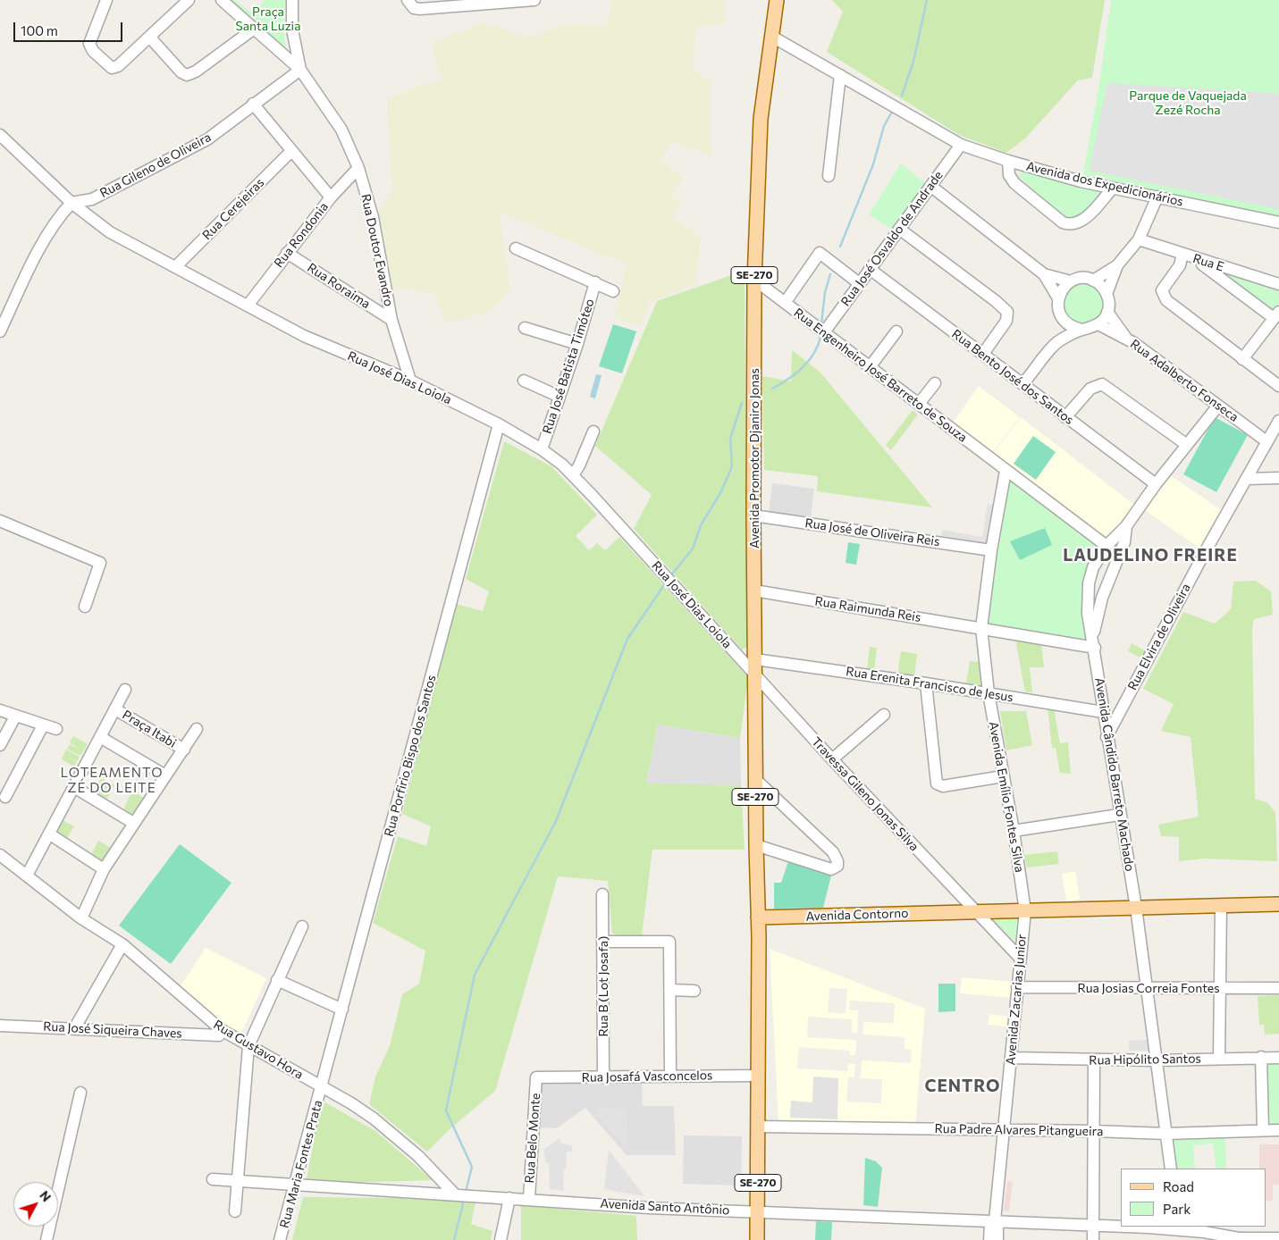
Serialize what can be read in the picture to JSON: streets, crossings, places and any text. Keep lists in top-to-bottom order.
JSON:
{
  "streets": {
    "main road": ["SE-270", "Avenida Promotor Djaniro Jonas", "Avenida Contorno"],
    "street": [
      "Rua Gileno de Oliveira",
      "Avenida dos Expedicionários",
      "Rua Cerejeiras",
      "Rua Rondonia",
      "Rua José Osvaldo de Andrade",
      "Rua Doutor Evandro",
      "Rua E",
      "Rua Roraima",
      "Rua José Batista Timóteo",
      "Rua Engenheiro José Barreto de Souza",
      "Rua Bento José dos Santos",
      "Rua José Dias Loiola",
      "Rua Adalberto Fonseca",
      "Rua José de Oliveira Reis",
      "Rua Raimunda Reis",
      "Rua Elvira de Oliveira",
      "Rua Erenita Francisco de Jesus",
      "Praça Itabi",
      "Rua Porfirio Bispo dos Santos",
      "Avenida Cândido Barreto Machado",
      "Travessa Gileno Jonas Silva",
      "Avenida Emílio Fontes Silva",
      "Rua B (Lot Josafa)",
      "Rua Josias Correia Fontes",
      "Avenida Zacarias Junior",
      "Rua José Siqueira Chaves",
      "Rua Gustavo Hora",
      "Rua Hipólito Santos",
      "Rua Josafá Vasconcelos",
      "Rua Padre Alvares Pitangueira",
      "Rua Belo Monte",
      "Rua Maria Fontes Prata",
      "Avenida Santo Antônio"
    ]
  },
  "crossings": [
    ["Rua Gileno de Oliveira", "Rua Doutor Evandro"],
    ["Rua Gileno de Oliveira", "Rua José Dias Loiola"],
    ["Avenida dos Expedicionários", "Rua José Osvaldo de Andrade"],
    ["Avenida dos Expedicionários", "Avenida Promotor Djaniro Jonas"],
    ["Rua Cerejeiras", "Rua José Dias Loiola"],
    ["Rua Rondonia", "Rua Doutor Evandro"],
    ["Rua Rondonia", "Rua Roraima"],
    ["Rua Rondonia", "Rua José Dias Loiola"],
    ["Rua José Osvaldo de Andrade", "Rua Engenheiro José Barreto de Souza"],
    ["Rua José Osvaldo de Andrade", "Rua Bento José dos Santos"],
    ["Rua Doutor Evandro", "Rua Roraima"],
    ["Rua Doutor Evandro", "Rua José Dias Loiola"],
    ["SE-270", "Avenida Promotor Djaniro Jonas"],
    ["SE-270", "Avenida Contorno"],
    ["SE-270", "Rua Josafá Vasconcelos"],
    ["SE-270", "Rua Padre Alvares Pitangueira"],
    ["SE-270", "Avenida Santo Antônio"],
    ["Rua José Batista Timóteo", "Rua José Dias Loiola"],
    ["Rua Engenheiro José Barreto de Souza", "Avenida Promotor Djaniro Jonas"],
    ["Rua Engenheiro José Barreto de Souza", "Avenida Cândido Barreto Machado"],
    ["Rua Engenheiro José Barreto de Souza", "Avenida Emílio Fontes Silva"],
    ["Rua Bento José dos Santos", "Avenida Cândido Barreto Machado"],
    ["Rua José Dias Loiola", "Avenida Promotor Djaniro Jonas"],
    ["Rua José Dias Loiola", "Rua Porfirio Bispo dos Santos"],
    ["Rua José Dias Loiola", "Travessa Gileno Jonas Silva"],
    ["Rua Adalberto Fonseca", "Rua Elvira de Oliveira"],
    ["Rua Adalberto Fonseca", "Avenida Cândido Barreto Machado"],
    ["Avenida Promotor Djaniro Jonas", "Rua José de Oliveira Reis"],
    ["Avenida Promotor Djaniro Jonas", "Rua Raimunda Reis"],
    ["Avenida Promotor Djaniro Jonas", "Rua Erenita Francisco de Jesus"],
    ["Avenida Promotor Djaniro Jonas", "Travessa Gileno Jonas Silva"],
    ["Avenida Promotor Djaniro Jonas", "Avenida Contorno"],
    ["Rua José de Oliveira Reis", "Avenida Emílio Fontes Silva"],
    ["Rua Raimunda Reis", "Avenida Cândido Barreto Machado"],
    ["Rua Raimunda Reis", "Avenida Emílio Fontes Silva"],
    ["Rua Elvira de Oliveira", "Avenida Cândido Barreto Machado"],
    ["Rua Erenita Francisco de Jesus", "Avenida Cândido Barreto Machado"],
    ["Rua Erenita Francisco de Jesus", "Avenida Emílio Fontes Silva"],
    ["Rua Porfirio Bispo dos Santos", "Rua Gustavo Hora"],
    ["Rua Porfirio Bispo dos Santos", "Rua Maria Fontes Prata"],
    ["Avenida Cândido Barreto Machado", "Avenida Contorno"],
    ["Avenida Cândido Barreto Machado", "Rua Josias Correia Fontes"],
    ["Avenida Cândido Barreto Machado", "Rua Hipólito Santos"],
    ["Avenida Cândido Barreto Machado", "Rua Padre Alvares Pitangueira"],
    ["Travessa Gileno Jonas Silva", "Avenida Contorno"],
    ["Travessa Gileno Jonas Silva", "Avenida Zacarias Junior"],
    ["Avenida Emílio Fontes Silva", "Avenida Contorno"],
    ["Avenida Emílio Fontes Silva", "Avenida Zacarias Junior"],
    ["Avenida Contorno", "Avenida Zacarias Junior"],
    ["Rua B (Lot Josafa)", "Rua Josafá Vasconcelos"],
    ["Rua Josias Correia Fontes", "Avenida Zacarias Junior"],
    ["Avenida Zacarias Junior", "Rua Hipólito Santos"],
    ["Avenida Zacarias Junior", "Rua Padre Alvares Pitangueira"],
    ["Avenida Zacarias Junior", "Avenida Santo Antônio"],
    ["Rua José Siqueira Chaves", "Rua Gustavo Hora"],
    ["Rua Gustavo Hora", "Rua Maria Fontes Prata"],
    ["Rua Gustavo Hora", "Avenida Santo Antônio"],
    ["Rua Josafá Vasconcelos", "Rua Belo Monte"],
    ["Rua Belo Monte", "Avenida Santo Antônio"],
    ["Rua Maria Fontes Prata", "Avenida Santo Antônio"]
  ],
  "districts": ["LAUDELINO FREIRE", "LOTEAMENTO ZÉ DO LEITE", "CENTRO"],
  "parks": ["Praça Santa Luzia", "Parque de Vaquejada Zezé Rocha"],
  "legend": ["Road", "Park"],
  "scale_bar": "100 m",
  "north": "top right"
}
